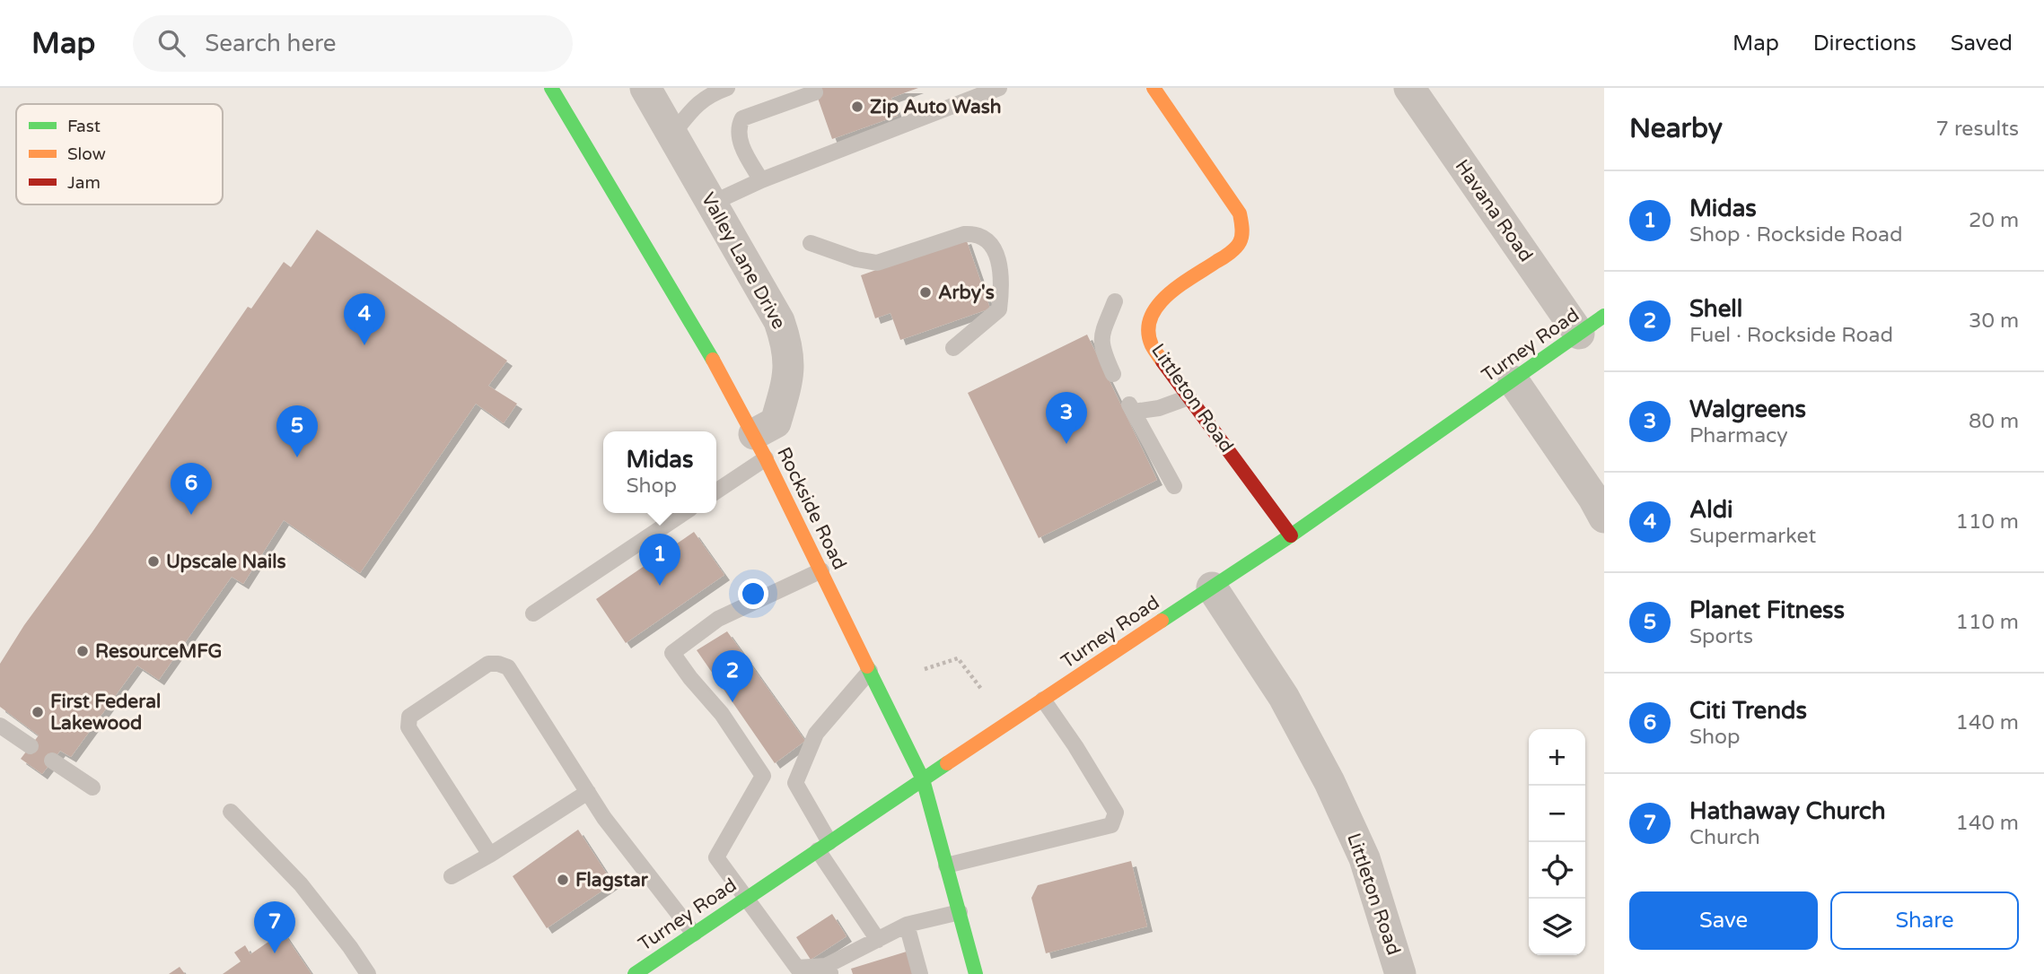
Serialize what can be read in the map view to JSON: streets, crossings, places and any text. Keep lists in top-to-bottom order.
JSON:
{
  "streets": {
    "main road": ["Turney Road", "Littleton Road", "Rockside Road"],
    "street": ["Havana Road", "Valley Lane Drive"]
  },
  "crossings": [
    ["Havana Road", "Turney Road"],
    ["Valley Lane Drive", "Rockside Road"],
    ["Turney Road", "Littleton Road"],
    ["Turney Road", "Rockside Road"]
  ],
  "places": [
    "Zip Auto Wash",
    "Arby's",
    "Upscale Nails",
    "ResourceMFG",
    "First Federal Lakewood",
    "Flagstar"
  ],
  "legend": ["Fast", "Slow", "Jam"],
  "page": {
    "header": "Map",
    "search": "Search here",
    "nav": ["Map", "Directions", "Saved"],
    "heading": ["Nearby", "7 results"],
    "list": [
      {
        "mark": "1",
        "name": "Midas",
        "note": "Shop · Rockside Road",
        "value": "20 m"
      },
      {
        "mark": "2",
        "name": "Shell",
        "note": "Fuel · Rockside Road",
        "value": "30 m"
      },
      {
        "mark": "3",
        "name": "Walgreens",
        "note": "Pharmacy",
        "value": "80 m"
      },
      {
        "mark": "4",
        "name": "Aldi",
        "note": "Supermarket",
        "value": "110 m"
      },
      {
        "mark": "5",
        "name": "Planet Fitness",
        "note": "Sports",
        "value": "110 m"
      },
      {
        "mark": "6",
        "name": "Citi Trends",
        "note": "Shop",
        "value": "140 m"
      },
      {
        "mark": "7",
        "name": "Hathaway Church",
        "note": "Church",
        "value": "140 m"
      }
    ],
    "pins": [
      "4",
      "3",
      "5",
      "6",
      "1",
      "2",
      "7"
    ],
    "popup": ["Midas", "Shop"],
    "map_buttons": ["+", "−"],
    "buttons": ["Save", "Share"]
  }
}
